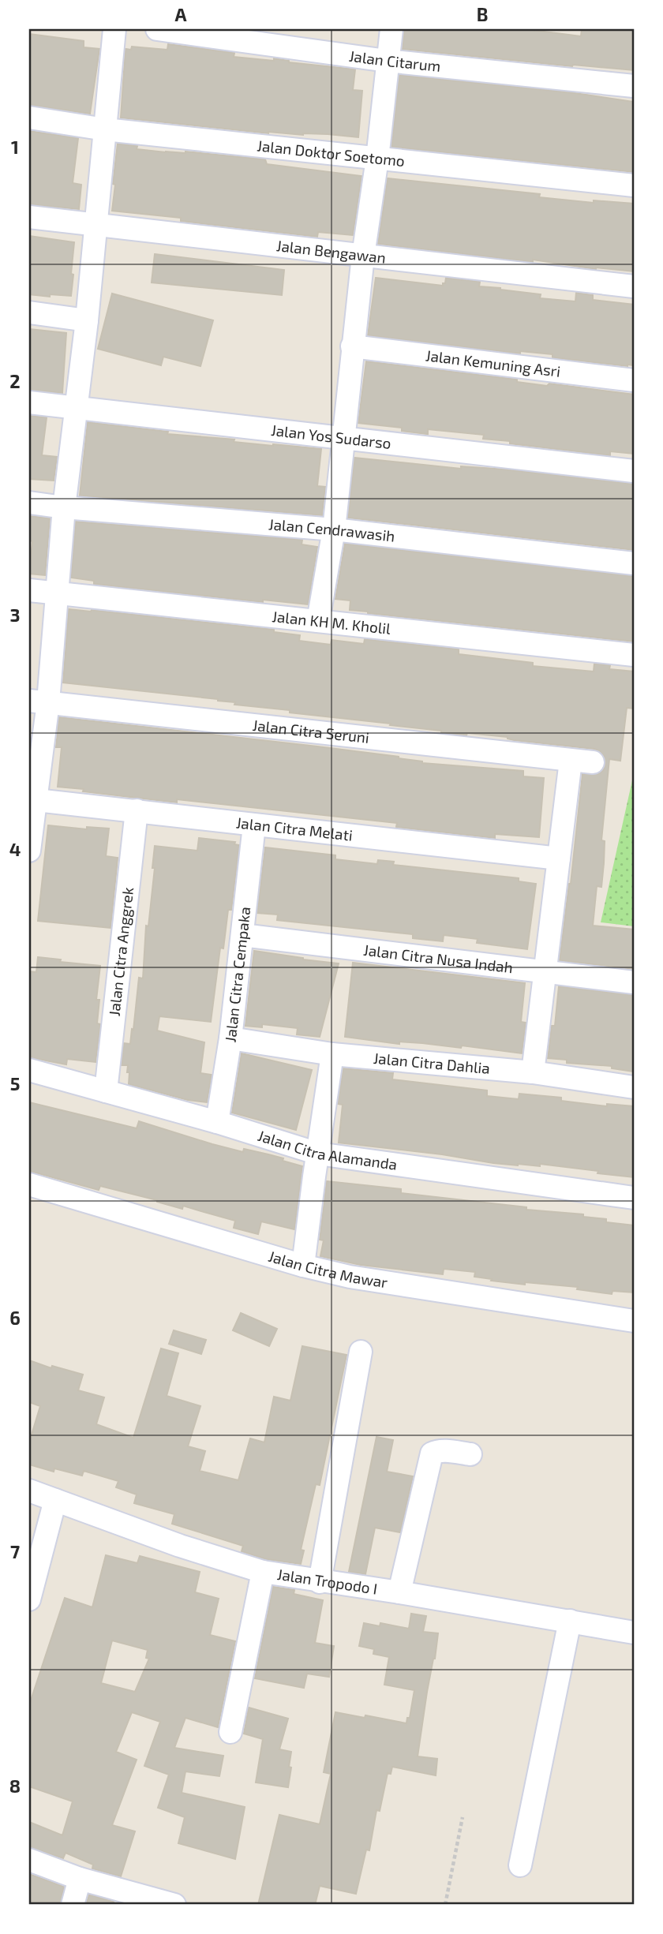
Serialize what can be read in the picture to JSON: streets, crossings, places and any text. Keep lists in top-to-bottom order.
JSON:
{
  "streets": {
    "street": [
      "Jalan Citarum",
      "Jalan Doktor Soetomo",
      "Jalan Bengawan",
      "Jalan Kemuning Asri",
      "Jalan Yos Sudarso",
      "Jalan Cendrawasih",
      "Jalan KH M. Kholil",
      "Jalan Citra Seruni",
      "Jalan Citra Melati",
      "Jalan Citra Anggrek",
      "Jalan Citra Nusa Indah",
      "Jalan Citra Cempaka",
      "Jalan Citra Dahlia",
      "Jalan Citra Alamanda",
      "Jalan Citra Mawar",
      "Jalan Tropodo I"
    ]
  },
  "crossings": [
    ["Jalan Citra Melati", "Jalan Citra Anggrek"],
    ["Jalan Citra Melati", "Jalan Citra Cempaka"],
    ["Jalan Citra Anggrek", "Jalan Citra Alamanda"],
    ["Jalan Citra Nusa Indah", "Jalan Citra Cempaka"],
    ["Jalan Citra Cempaka", "Jalan Citra Dahlia"],
    ["Jalan Citra Cempaka", "Jalan Citra Alamanda"]
  ],
  "grid": {
    "columns": ["A", "B"],
    "rows": [
      "1",
      "2",
      "3",
      "4",
      "5",
      "6",
      "7",
      "8"
    ]
  }
}
